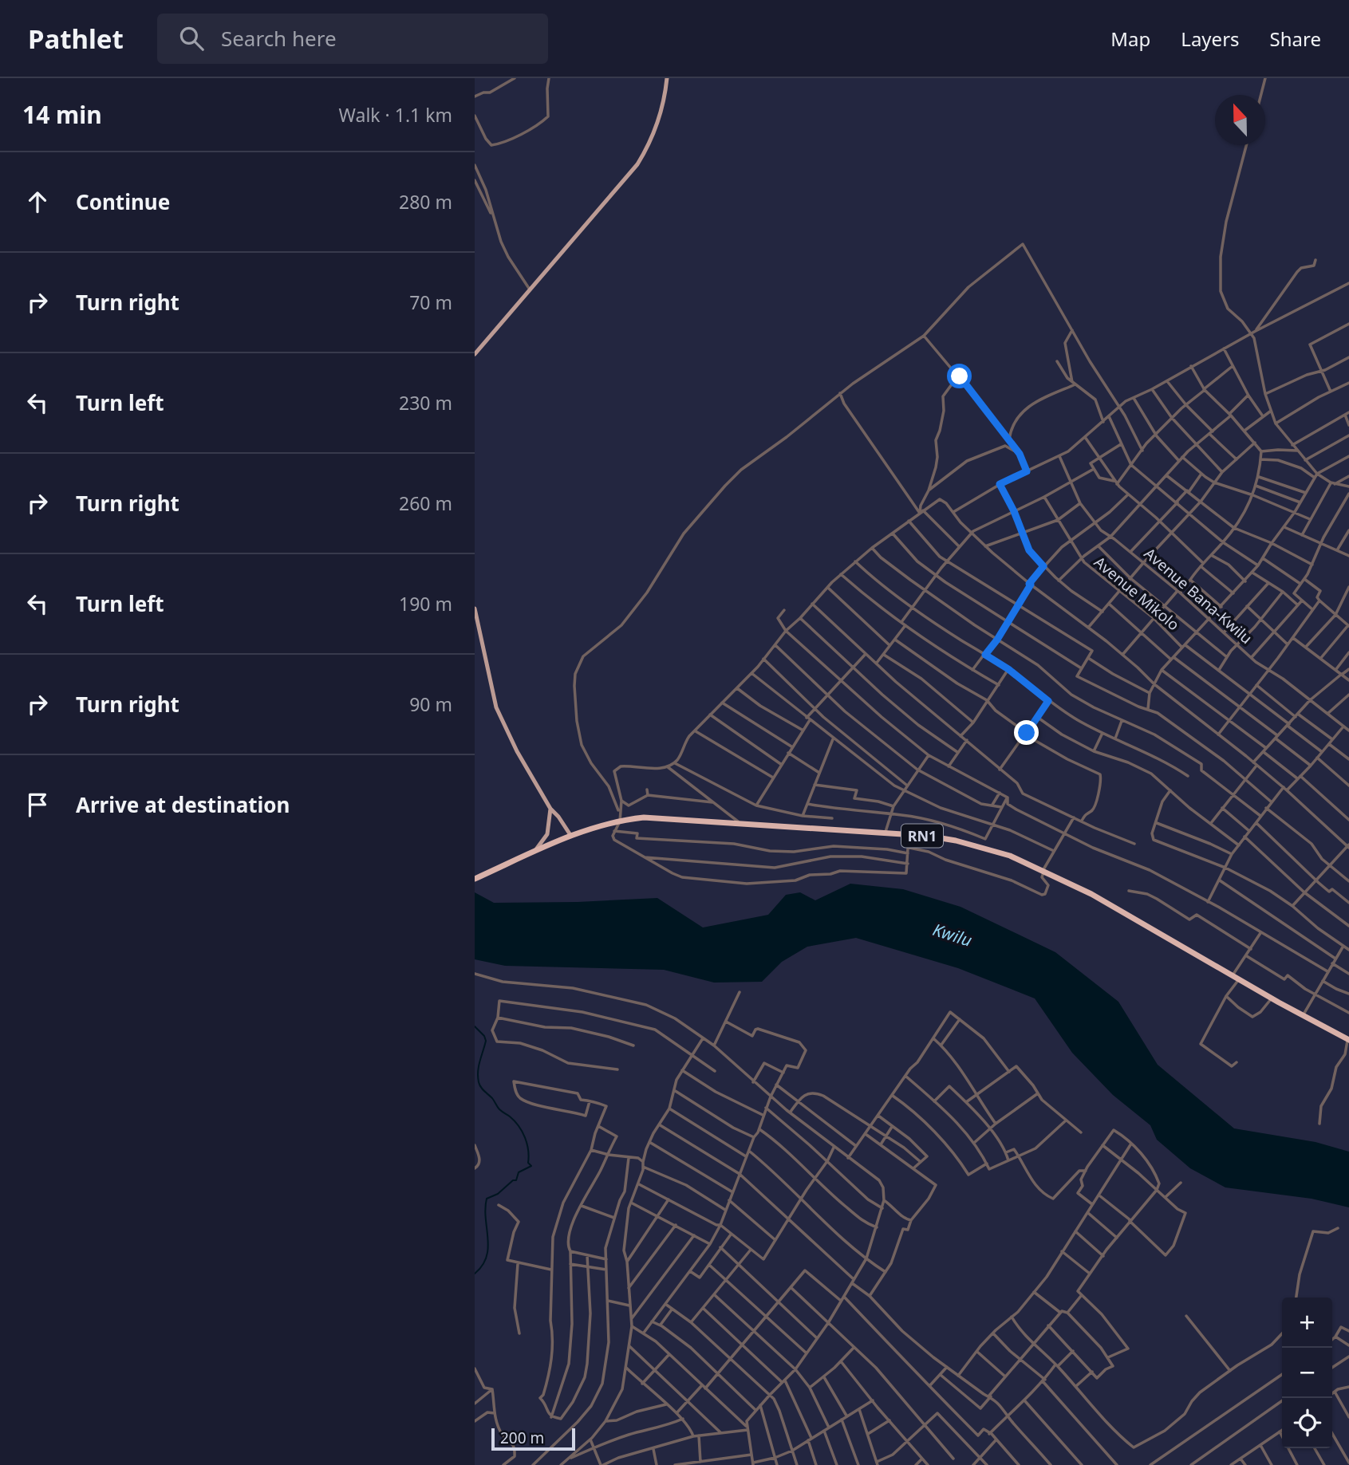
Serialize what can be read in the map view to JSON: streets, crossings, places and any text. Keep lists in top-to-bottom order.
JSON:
{
  "streets": {
    "highway": ["RN1"],
    "street": ["Avenue Mikolo", "Avenue Bana-Kwilu"]
  },
  "water": ["Kwilu"],
  "scale_bar": "200 m",
  "north": "top",
  "page": {
    "header": "Pathlet",
    "search": "Search here",
    "nav": ["Map", "Layers", "Share"],
    "heading": ["14 min", "Walk · 1.1 km"],
    "list": [
      ["Continue", "280 m"],
      ["Turn right", "70 m"],
      ["Turn left", "230 m"],
      ["Turn right", "260 m"],
      ["Turn left", "190 m"],
      ["Turn right", "90 m"],
      "Arrive at destination"
    ],
    "map_buttons": ["+", "−"],
    "scale": "200 m"
  }
}
